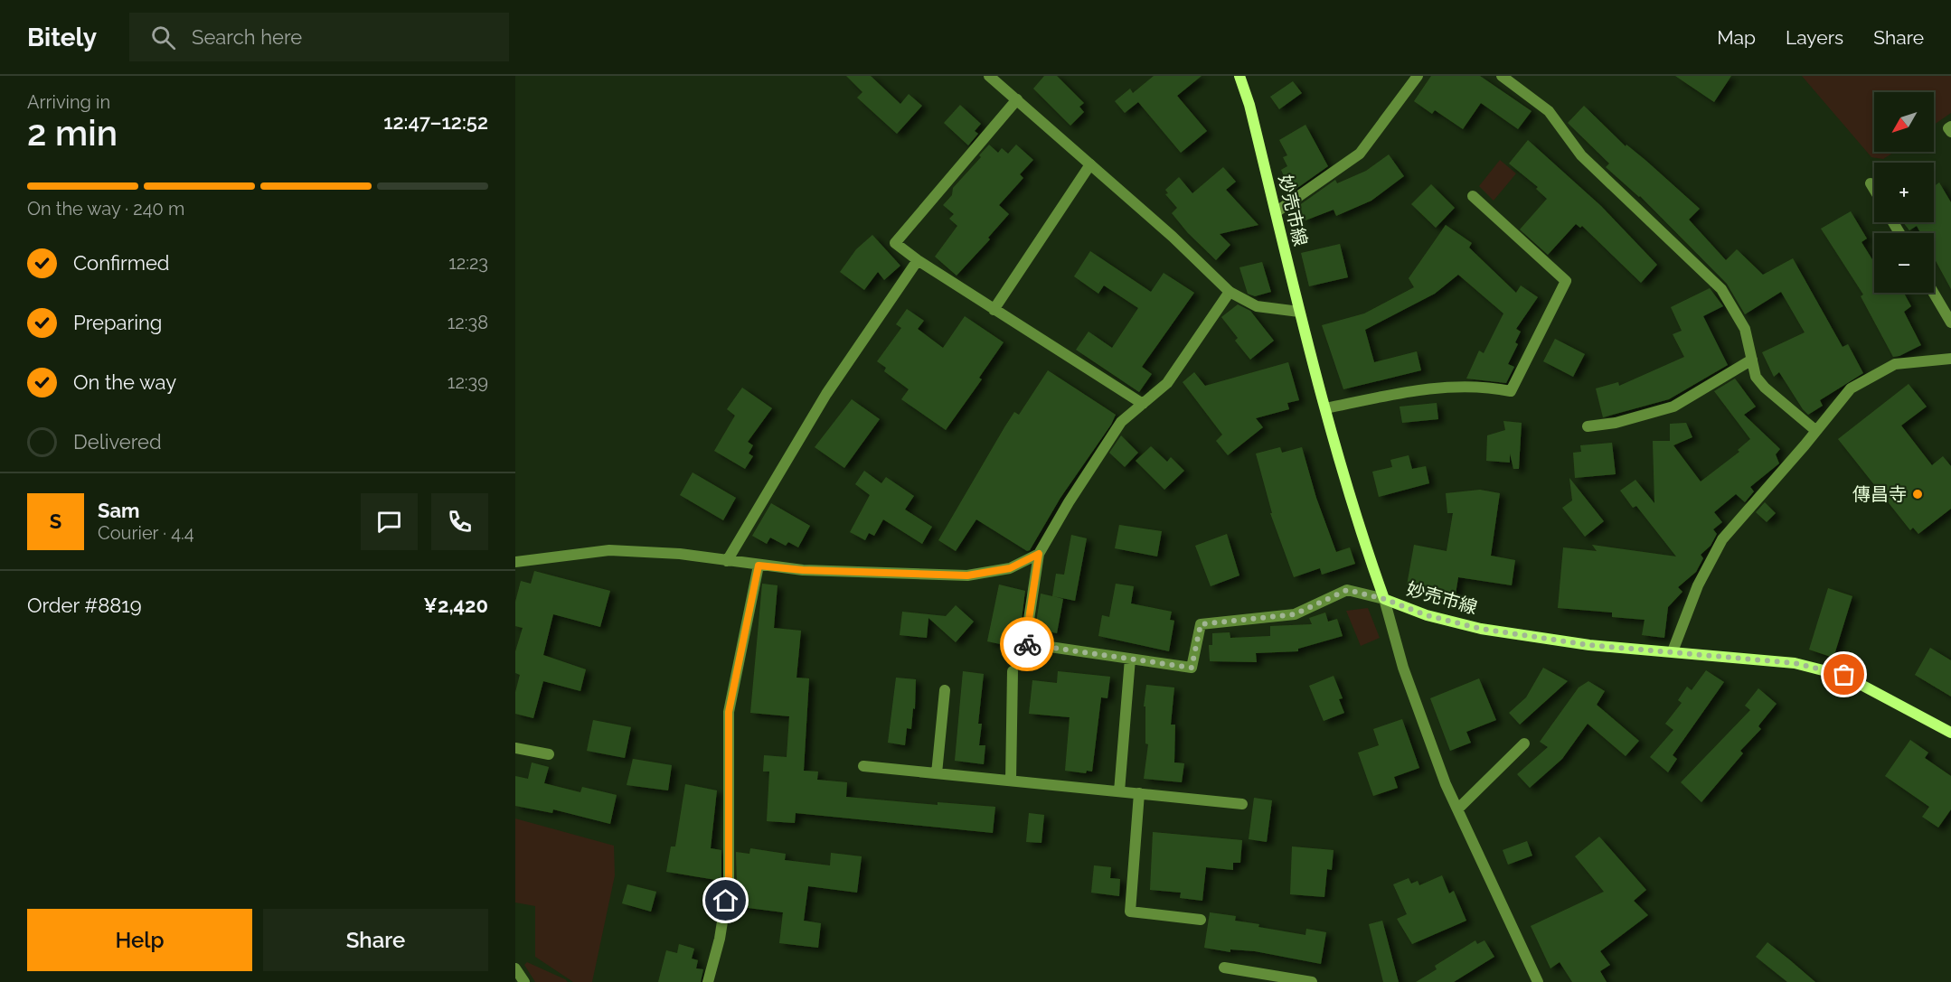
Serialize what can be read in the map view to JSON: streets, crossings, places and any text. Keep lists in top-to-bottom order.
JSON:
{
  "streets": {
    "main road": ["妙売市線"]
  },
  "places": ["傳昌寺"],
  "north": "bottom left",
  "page": {
    "header": "Bitely",
    "search": "Search here",
    "nav": ["Map", "Layers", "Share"],
    "heading": ["2 min", "Arriving in", "12:47–12:52"],
    "panel": [
      "Sam",
      "Courier · 4.4",
      "Order #8819",
      "¥2,420"
    ],
    "map_buttons": ["+", "−"],
    "bar": "On the way · 240 m",
    "list": [
      ["Confirmed", "12:23"],
      ["Preparing", "12:38"],
      ["On the way", "12:39"],
      "Delivered"
    ],
    "round": "S",
    "buttons": ["Help", "Share"]
  }
}
